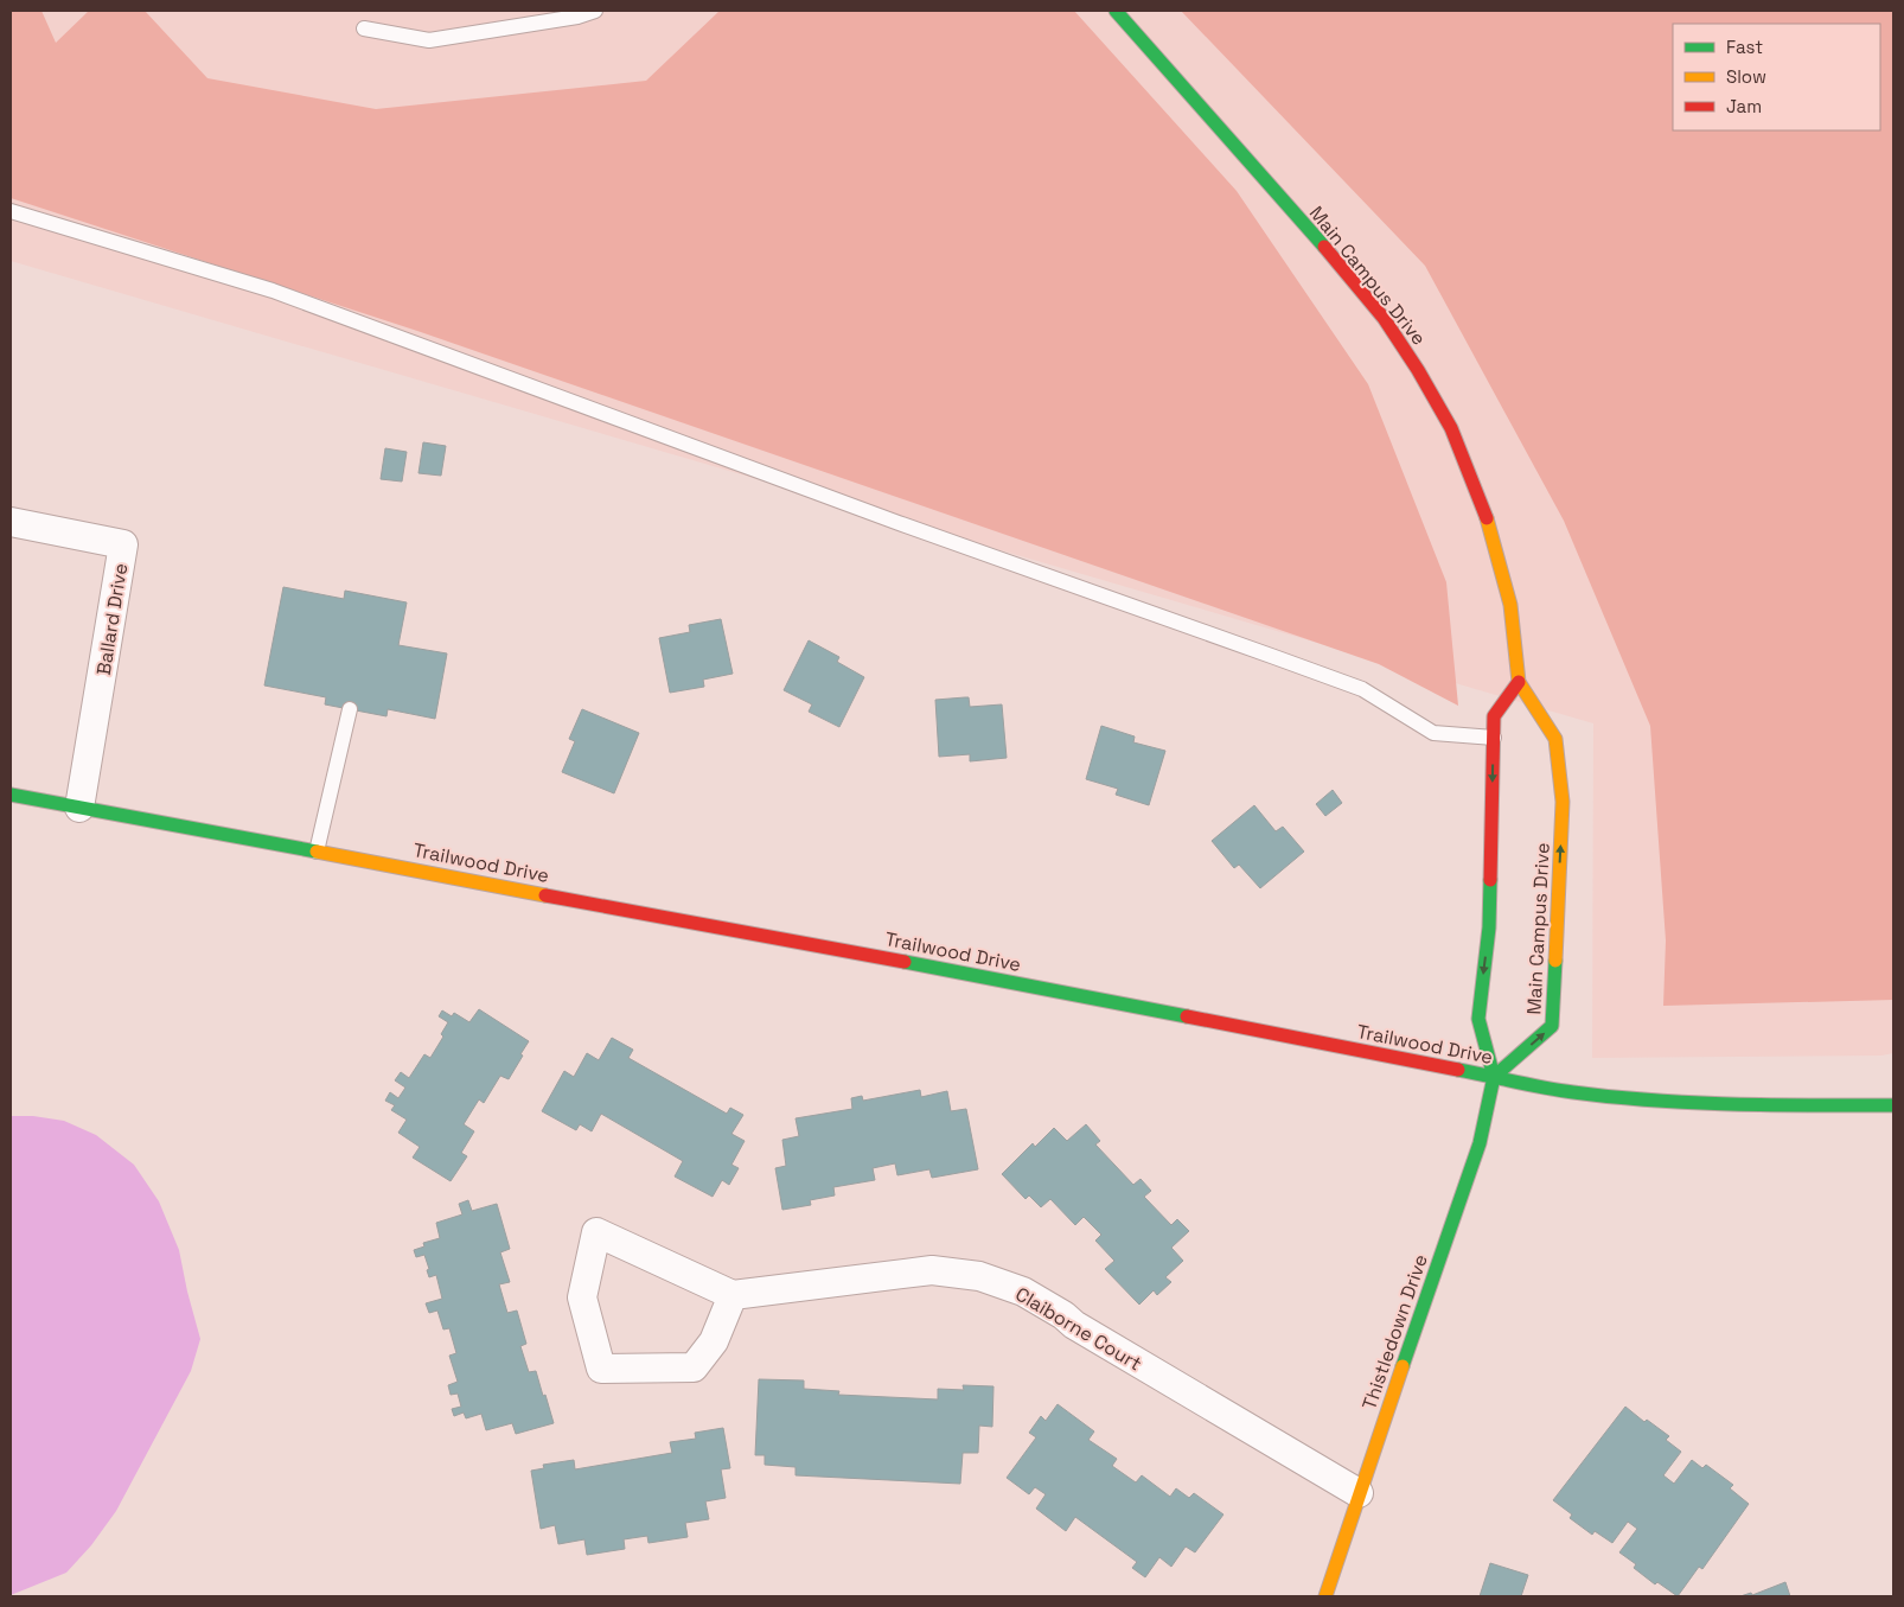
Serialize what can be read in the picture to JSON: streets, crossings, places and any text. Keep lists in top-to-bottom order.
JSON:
{
  "streets": {
    "main road": ["Main Campus Drive", "Trailwood Drive", "Thistledown Drive"],
    "street": ["Ballard Drive", "Claiborne Court"]
  },
  "crossings": [
    ["Main Campus Drive", "Trailwood Drive"],
    ["Main Campus Drive", "Thistledown Drive"],
    ["Ballard Drive", "Trailwood Drive"],
    ["Trailwood Drive", "Thistledown Drive"],
    ["Claiborne Court", "Thistledown Drive"]
  ],
  "legend": ["Fast", "Slow", "Jam"]
}
